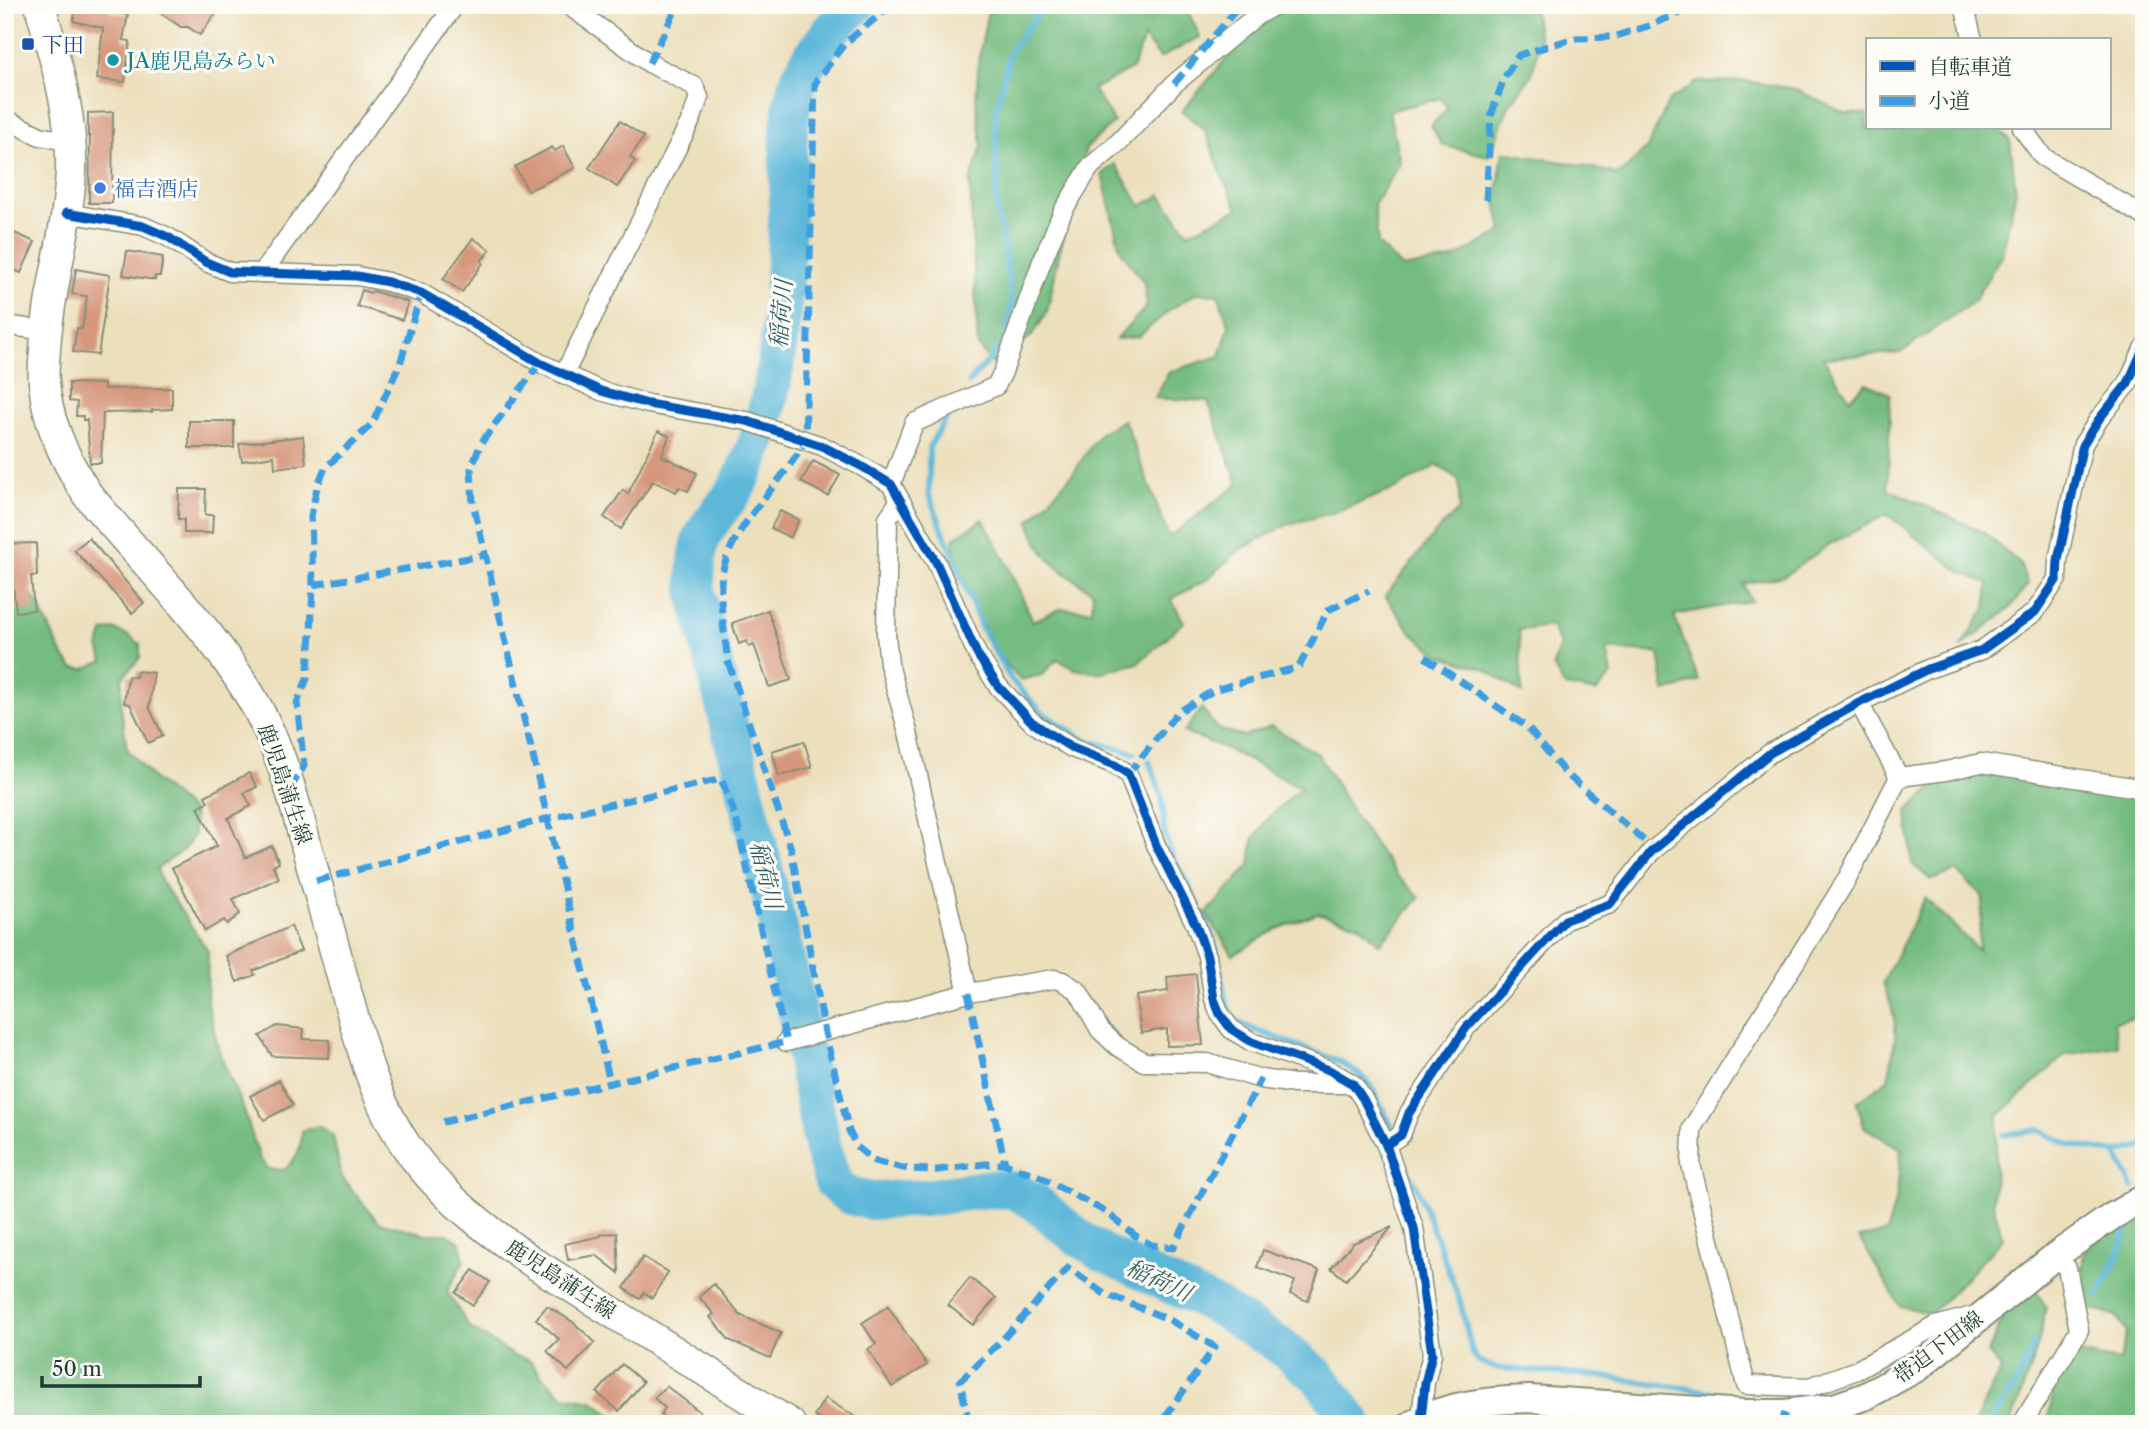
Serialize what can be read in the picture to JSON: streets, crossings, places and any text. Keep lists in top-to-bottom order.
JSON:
{
  "streets": {
    "main road": ["鹿児島蒲生線", "帯迫下田線"]
  },
  "water": ["稲荷川"],
  "places": {
    "transit": ["下田"],
    "other": ["JA鹿児島みらい", "福吉酒店"]
  },
  "legend": ["自転車道", "小道"],
  "scale_bar": "50 m"
}
